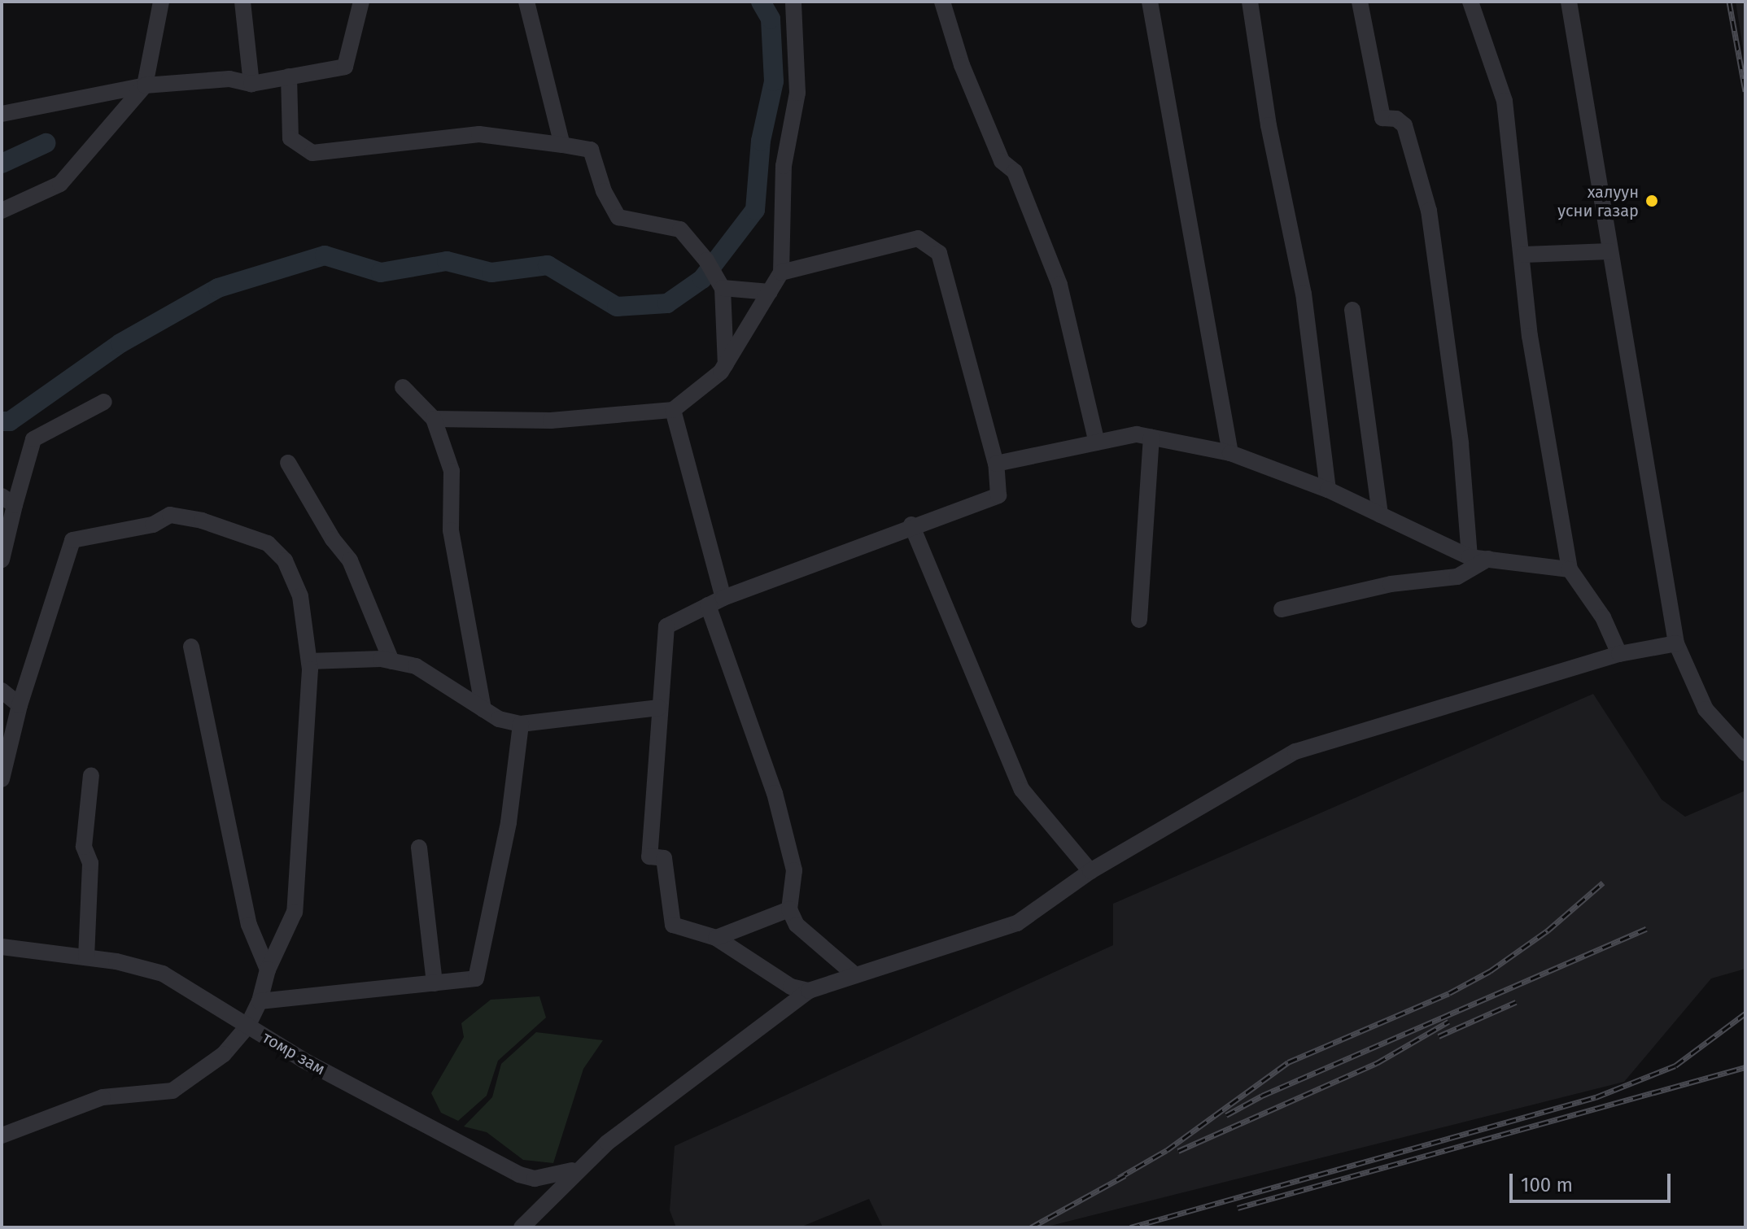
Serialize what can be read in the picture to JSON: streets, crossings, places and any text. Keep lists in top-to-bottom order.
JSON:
{
  "streets": {
    "street": ["томр зам"]
  },
  "places": ["халуун усни газар"],
  "scale_bar": "100 m"
}
